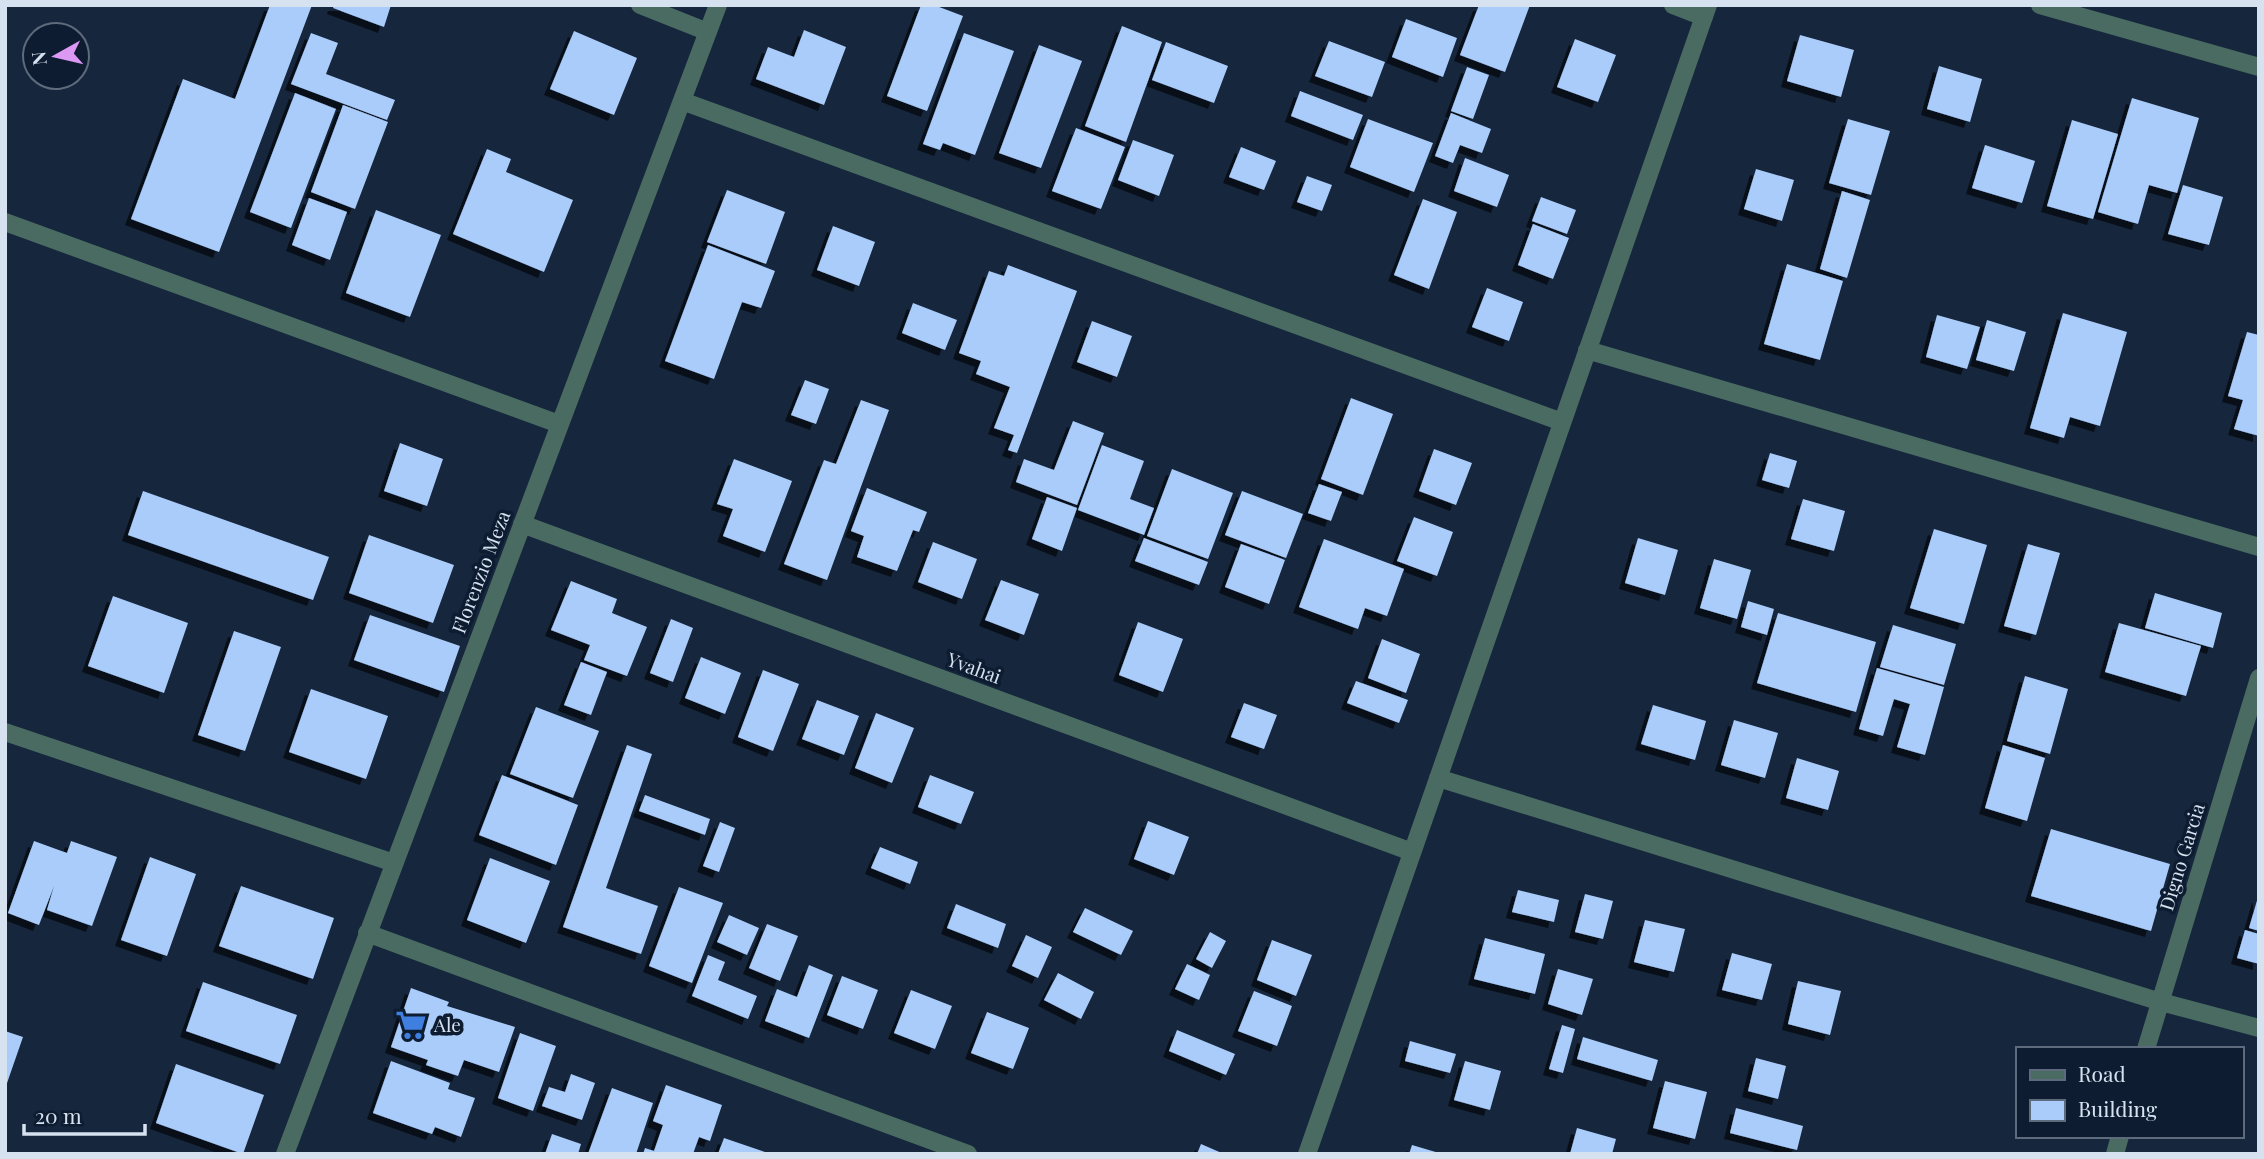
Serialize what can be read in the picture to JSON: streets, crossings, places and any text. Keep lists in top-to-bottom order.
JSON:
{
  "streets": {
    "street": ["Florenzio Meza", "Yvahai", "Digno Garcia"]
  },
  "crossings": [
    ["Florenzio Meza", "Yvahai"]
  ],
  "places": {
    "supermarket": ["Ale"]
  },
  "legend": ["Road", "Building"],
  "scale_bar": "20 m",
  "north": "left"
}
